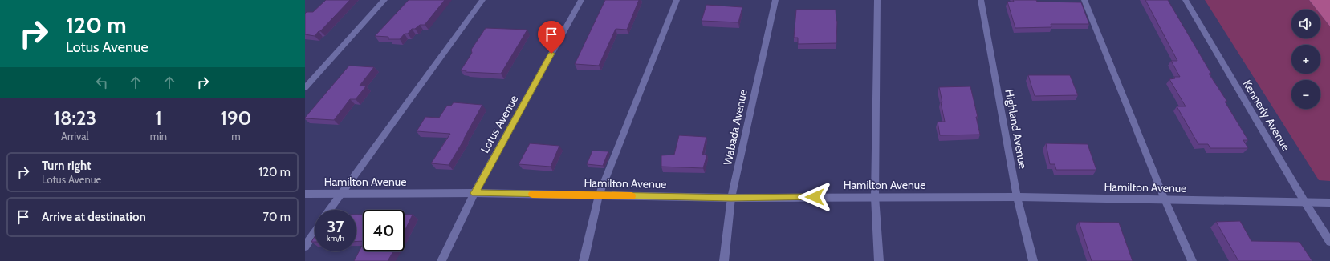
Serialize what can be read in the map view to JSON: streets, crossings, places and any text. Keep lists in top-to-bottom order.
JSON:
{
  "streets": {
    "street": [
      "Kennerly Avenue",
      "Lotus Avenue",
      "Wabada Avenue",
      "Highland Avenue",
      "Hamilton Avenue"
    ]
  },
  "crossings": [
    ["Kennerly Avenue", "Hamilton Avenue"],
    ["Lotus Avenue", "Hamilton Avenue"],
    ["Wabada Avenue", "Hamilton Avenue"],
    ["Highland Avenue", "Hamilton Avenue"]
  ],
  "page": {
    "turn": ["120 m", "Lotus Avenue"],
    "map_buttons": ["+", "−"],
    "eta": [
      "18:23",
      "Arrival",
      "1",
      "min",
      "190",
      "m"
    ],
    "list": [
      {
        "name": "Turn right",
        "note": "Lotus Avenue",
        "value": "120 m"
      },
      {
        "name": "Arrive at destination",
        "value": "70 m"
      }
    ],
    "speed": "37 km/h",
    "limit": "40"
  }
}
